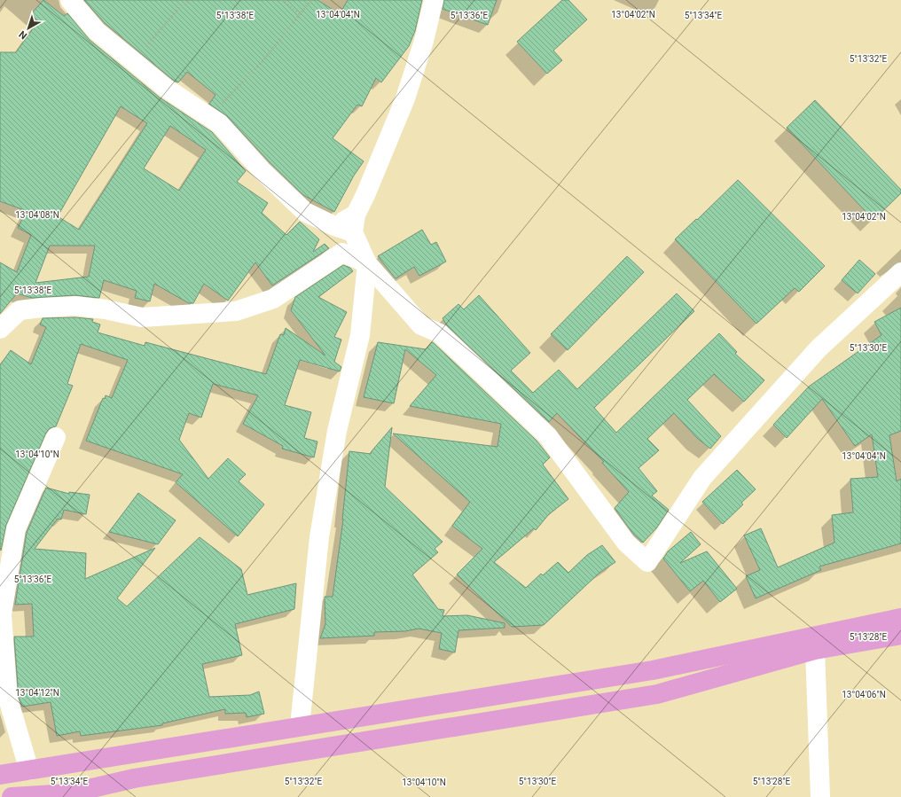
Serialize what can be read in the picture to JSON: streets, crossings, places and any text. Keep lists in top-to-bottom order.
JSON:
{
  "north": "bottom left",
  "coordinates": [
    "13°04'04\"N",
    "13°04'02\"N",
    "5°13'38\"E",
    "5°13'36\"E",
    "5°13'34\"E",
    "5°13'32\"E",
    "13°04'08\"N",
    "5°13'30\"E",
    "13°04'10\"N",
    "5°13'28\"E",
    "13°04'12\"N",
    "13°04'06\"N"
  ]
}
